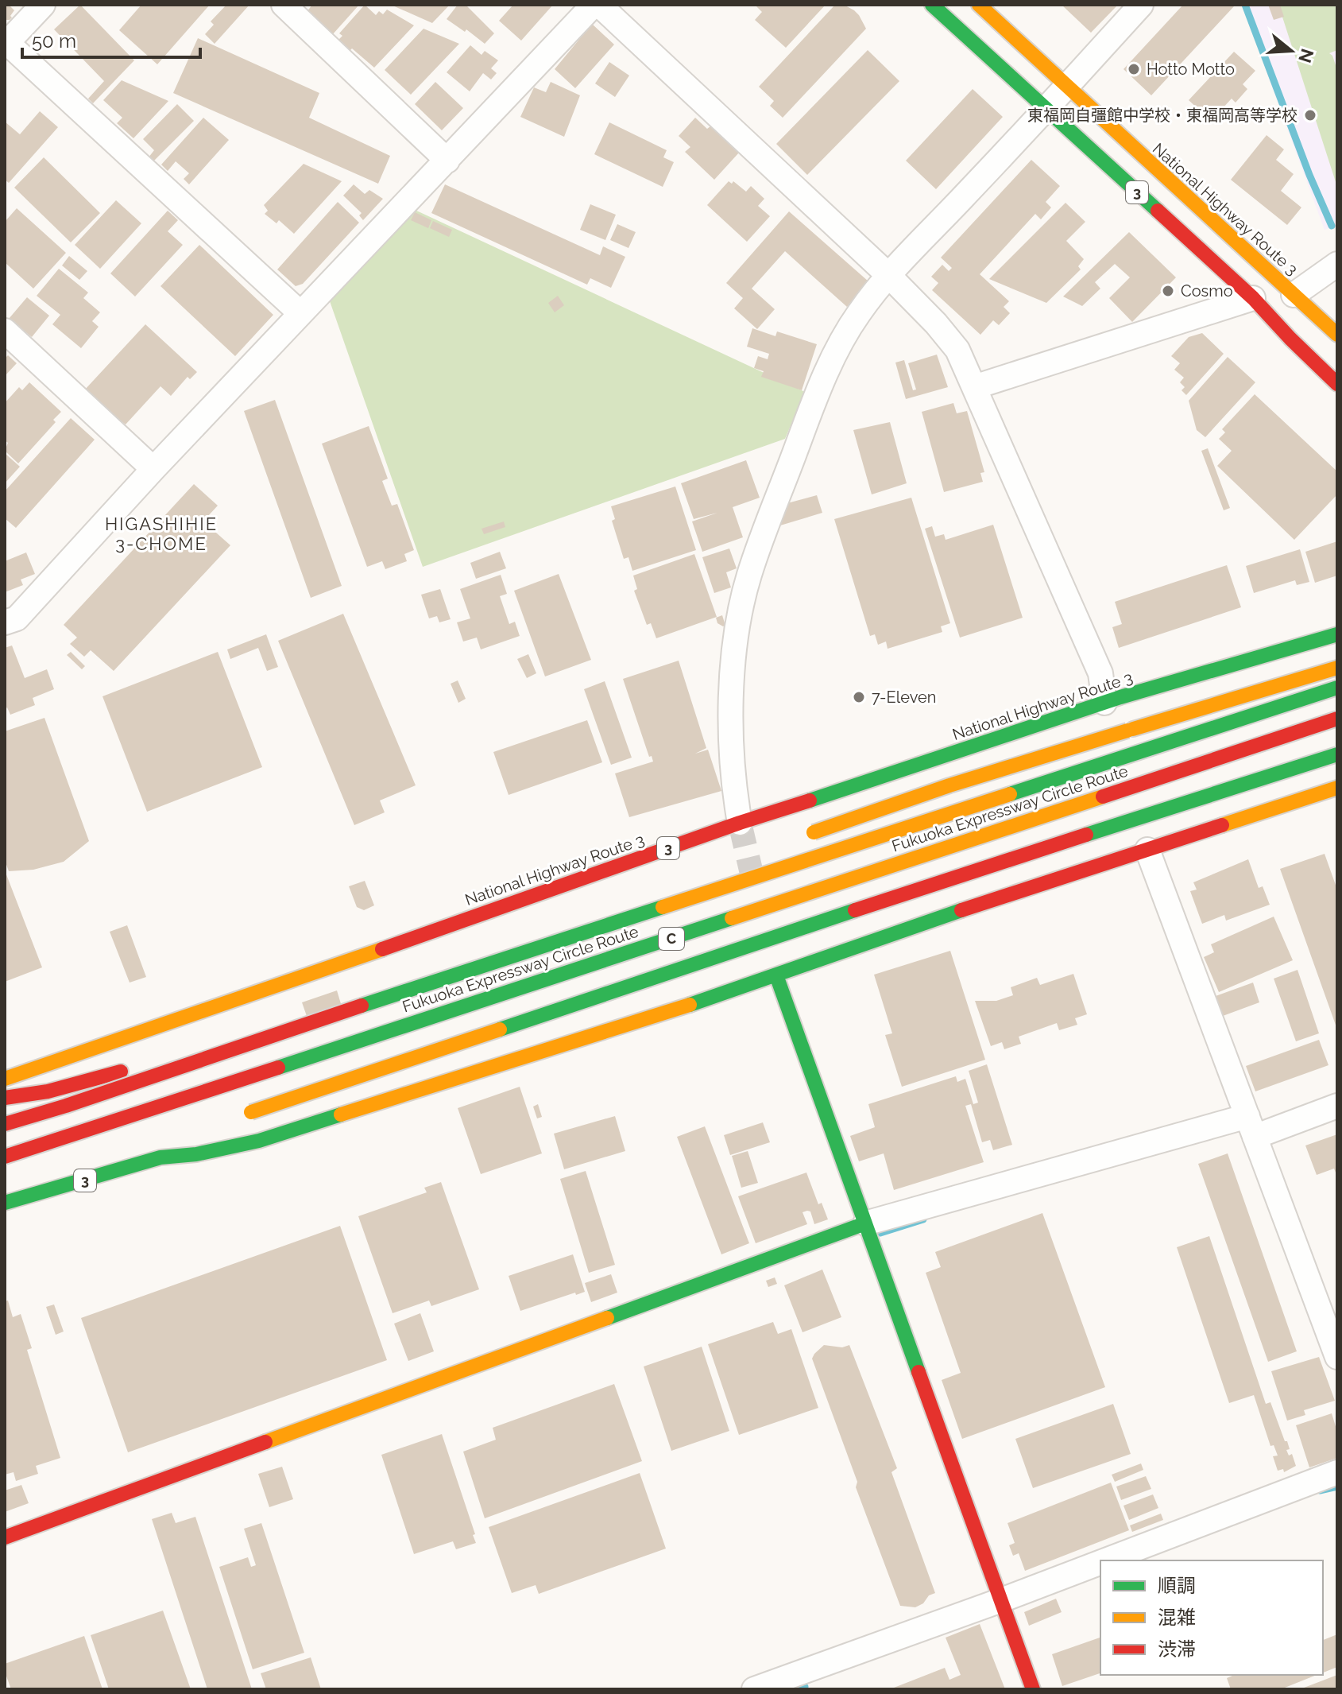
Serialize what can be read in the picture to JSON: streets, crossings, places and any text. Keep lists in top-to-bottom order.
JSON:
{
  "streets": {
    "main road": [
      "3",
      "National Highway Route 3",
      "Fukuoka Expressway Circle Route",
      "C"
    ]
  },
  "districts": ["HIGASHIHIE 3-CHOME"],
  "places": [
    "Hotto Motto",
    "東福岡自彊館中学校・東福岡高等学校",
    "Cosmo",
    "7-Eleven"
  ],
  "legend": ["順調", "混雑", "渋滞"],
  "scale_bar": "50 m",
  "north": "right"
}
